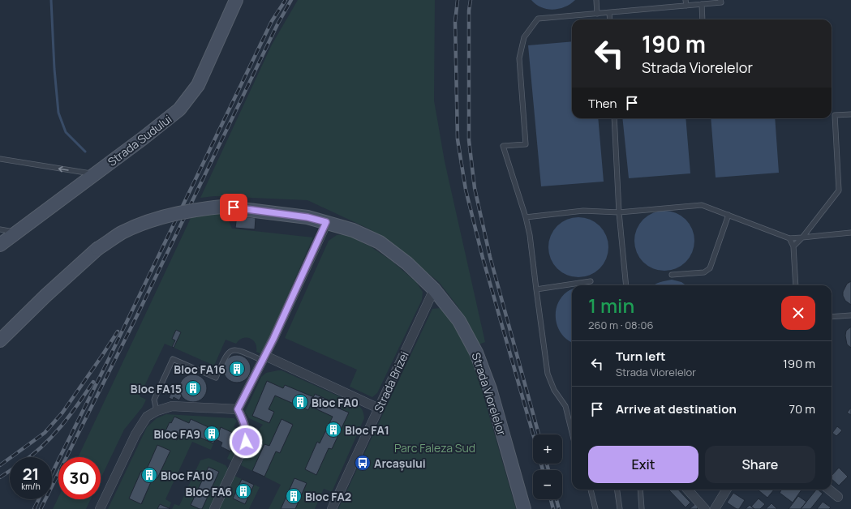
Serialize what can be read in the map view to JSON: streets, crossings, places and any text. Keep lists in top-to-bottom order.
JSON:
{
  "streets": {
    "street": ["Strada Sudului", "Strada Brizei", "Strada Viorelelor"]
  },
  "crossings": [
    ["Strada Brizei", "Strada Viorelelor"]
  ],
  "parks": ["Parc Faleza Sud"],
  "places": {
    "building": [
      "Bloc FA16",
      "Bloc FA15",
      "Bloc FA0",
      "Bloc FA1",
      "Bloc FA9",
      "Bloc FA10",
      "Bloc FA6",
      "Bloc FA2"
    ],
    "bus stop": ["Arcașului"]
  },
  "page": {
    "turn": ["190 m", "Strada Viorelelor"],
    "then": "Then",
    "heading": ["1 min", "260 m · 08:06"],
    "list": [
      {
        "name": "Turn left",
        "note": "Strada Viorelelor",
        "value": "190 m"
      },
      {
        "name": "Arrive at destination",
        "value": "70 m"
      }
    ],
    "map_buttons": ["+", "−"],
    "buttons": ["Exit", "Share"],
    "speed": "21 km/h",
    "limit": "30"
  }
}
